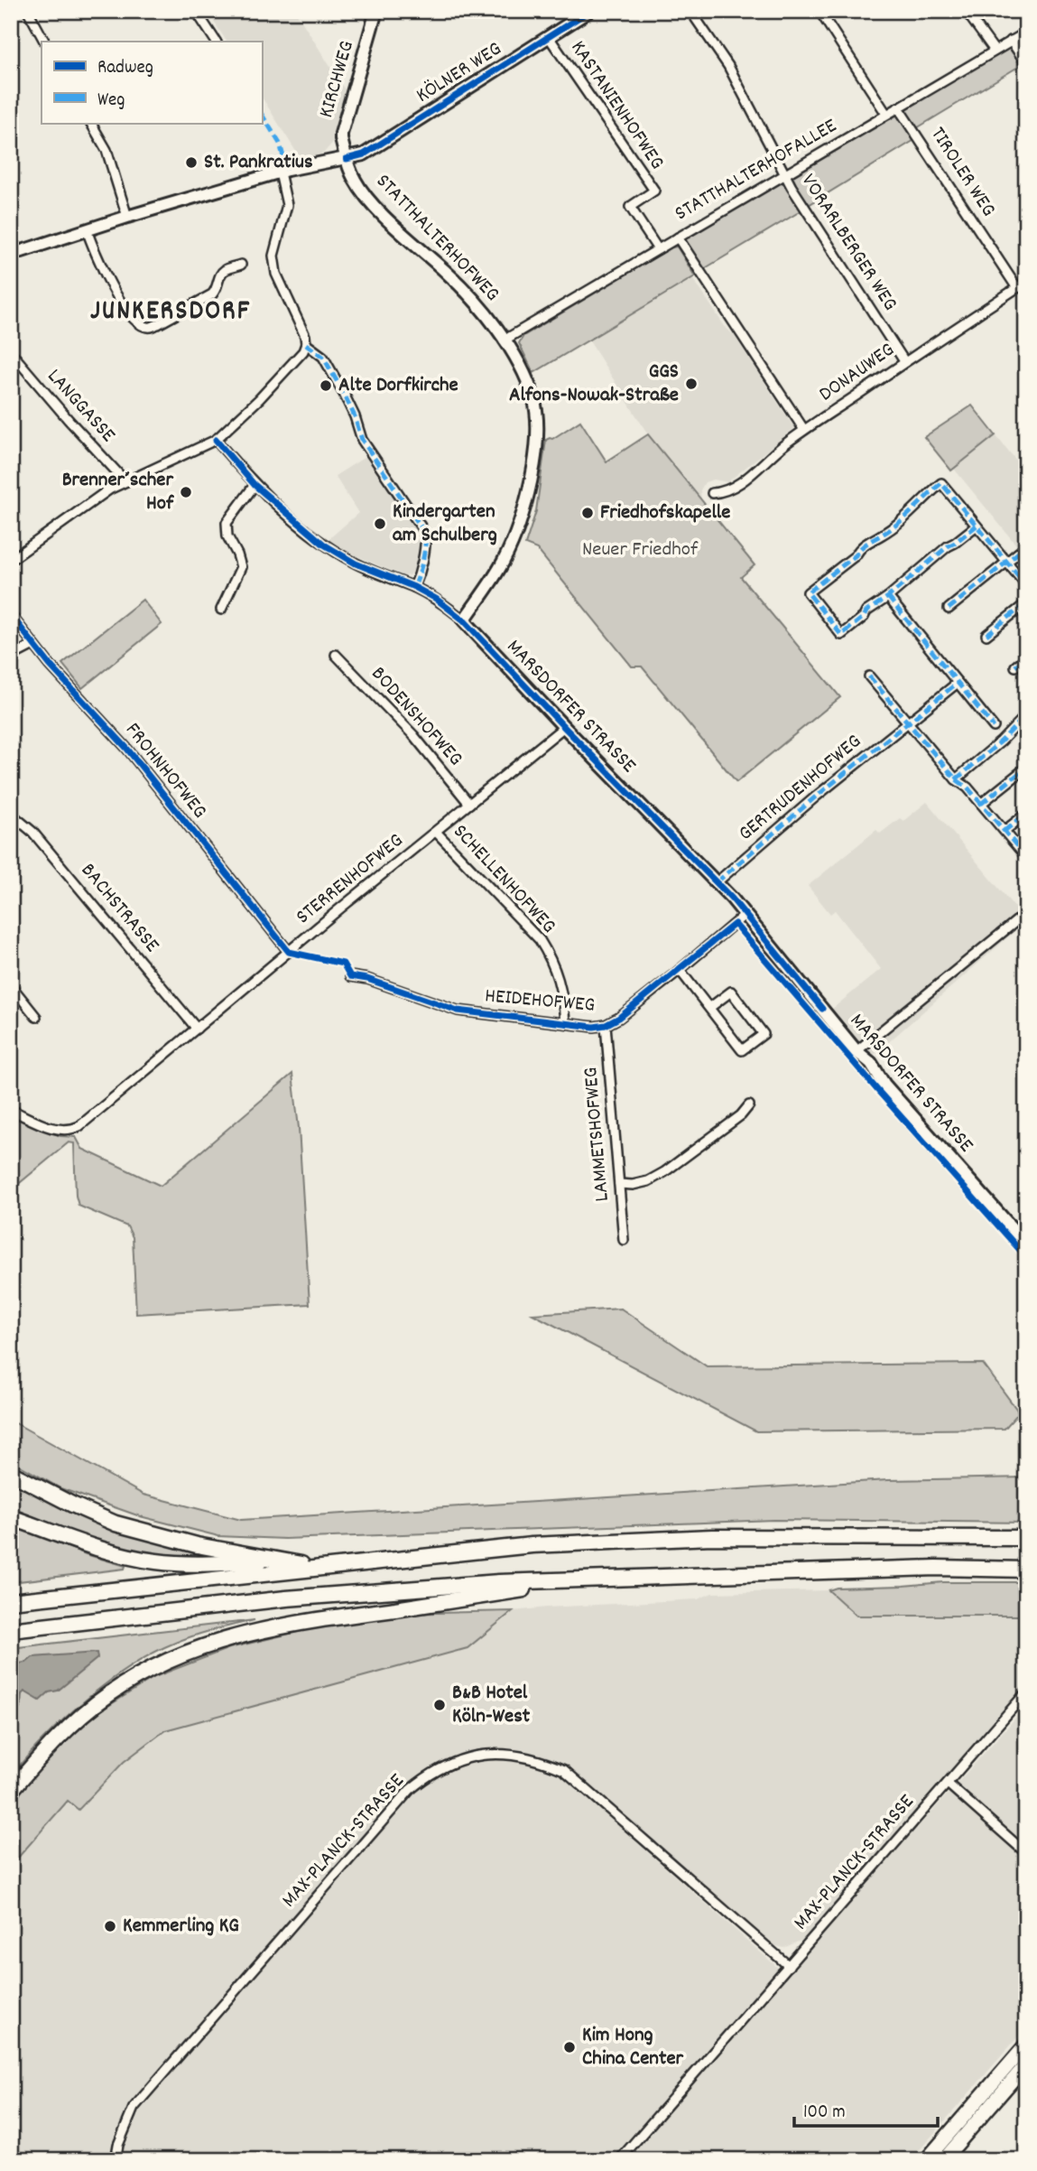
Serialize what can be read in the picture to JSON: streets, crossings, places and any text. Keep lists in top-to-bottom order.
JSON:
{
  "streets": {
    "street": [
      "KÖLNER WEG",
      "KIRCHWEG",
      "KASTANIENHOFWEG",
      "STATTHALTERHOFALLEE",
      "TIROLER WEG",
      "STATTHALTERHOFWEG",
      "VORARLBERGER WEG",
      "DONAUWEG",
      "LANGGASSE",
      "MARSDORFER STRASSE",
      "BODENSHOFWEG",
      "FROHNHOFWEG",
      "GERTRUDENHOFWEG",
      "STERRENHOFWEG",
      "SCHELLENHOFWEG",
      "BACHSTRASSE",
      "HEIDEHOFWEG",
      "LAMMETSHOFWEG",
      "MAX-PLANCK-STRASSE"
    ]
  },
  "crossings": [
    ["KÖLNER WEG", "KIRCHWEG"],
    ["KÖLNER WEG", "KASTANIENHOFWEG"],
    ["KÖLNER WEG", "STATTHALTERHOFWEG"],
    ["KIRCHWEG", "STATTHALTERHOFWEG"],
    ["KASTANIENHOFWEG", "STATTHALTERHOFALLEE"],
    ["STATTHALTERHOFALLEE", "TIROLER WEG"],
    ["STATTHALTERHOFALLEE", "STATTHALTERHOFWEG"],
    ["STATTHALTERHOFALLEE", "VORARLBERGER WEG"],
    ["TIROLER WEG", "DONAUWEG"],
    ["STATTHALTERHOFWEG", "MARSDORFER STRASSE"],
    ["VORARLBERGER WEG", "DONAUWEG"],
    ["MARSDORFER STRASSE", "GERTRUDENHOFWEG"],
    ["MARSDORFER STRASSE", "STERRENHOFWEG"],
    ["MARSDORFER STRASSE", "HEIDEHOFWEG"],
    ["BODENSHOFWEG", "STERRENHOFWEG"],
    ["FROHNHOFWEG", "STERRENHOFWEG"],
    ["STERRENHOFWEG", "SCHELLENHOFWEG"],
    ["STERRENHOFWEG", "BACHSTRASSE"],
    ["SCHELLENHOFWEG", "HEIDEHOFWEG"],
    ["HEIDEHOFWEG", "LAMMETSHOFWEG"]
  ],
  "districts": ["JUNKERSDORF"],
  "parks": ["Neuer Friedhof"],
  "places": [
    "St. Pankratius",
    "GGS Alfons-Nowak-Straße",
    "Alte Dorfkirche",
    "Brenner´scher Hof",
    "Friedhofskapelle",
    "Kindergarten am Schulberg",
    "B&B Hotel Köln-West",
    "Kemmerling KG",
    "Kim Hong China Center"
  ],
  "legend": ["Radweg", "Weg"],
  "scale_bar": "100 m"
}
